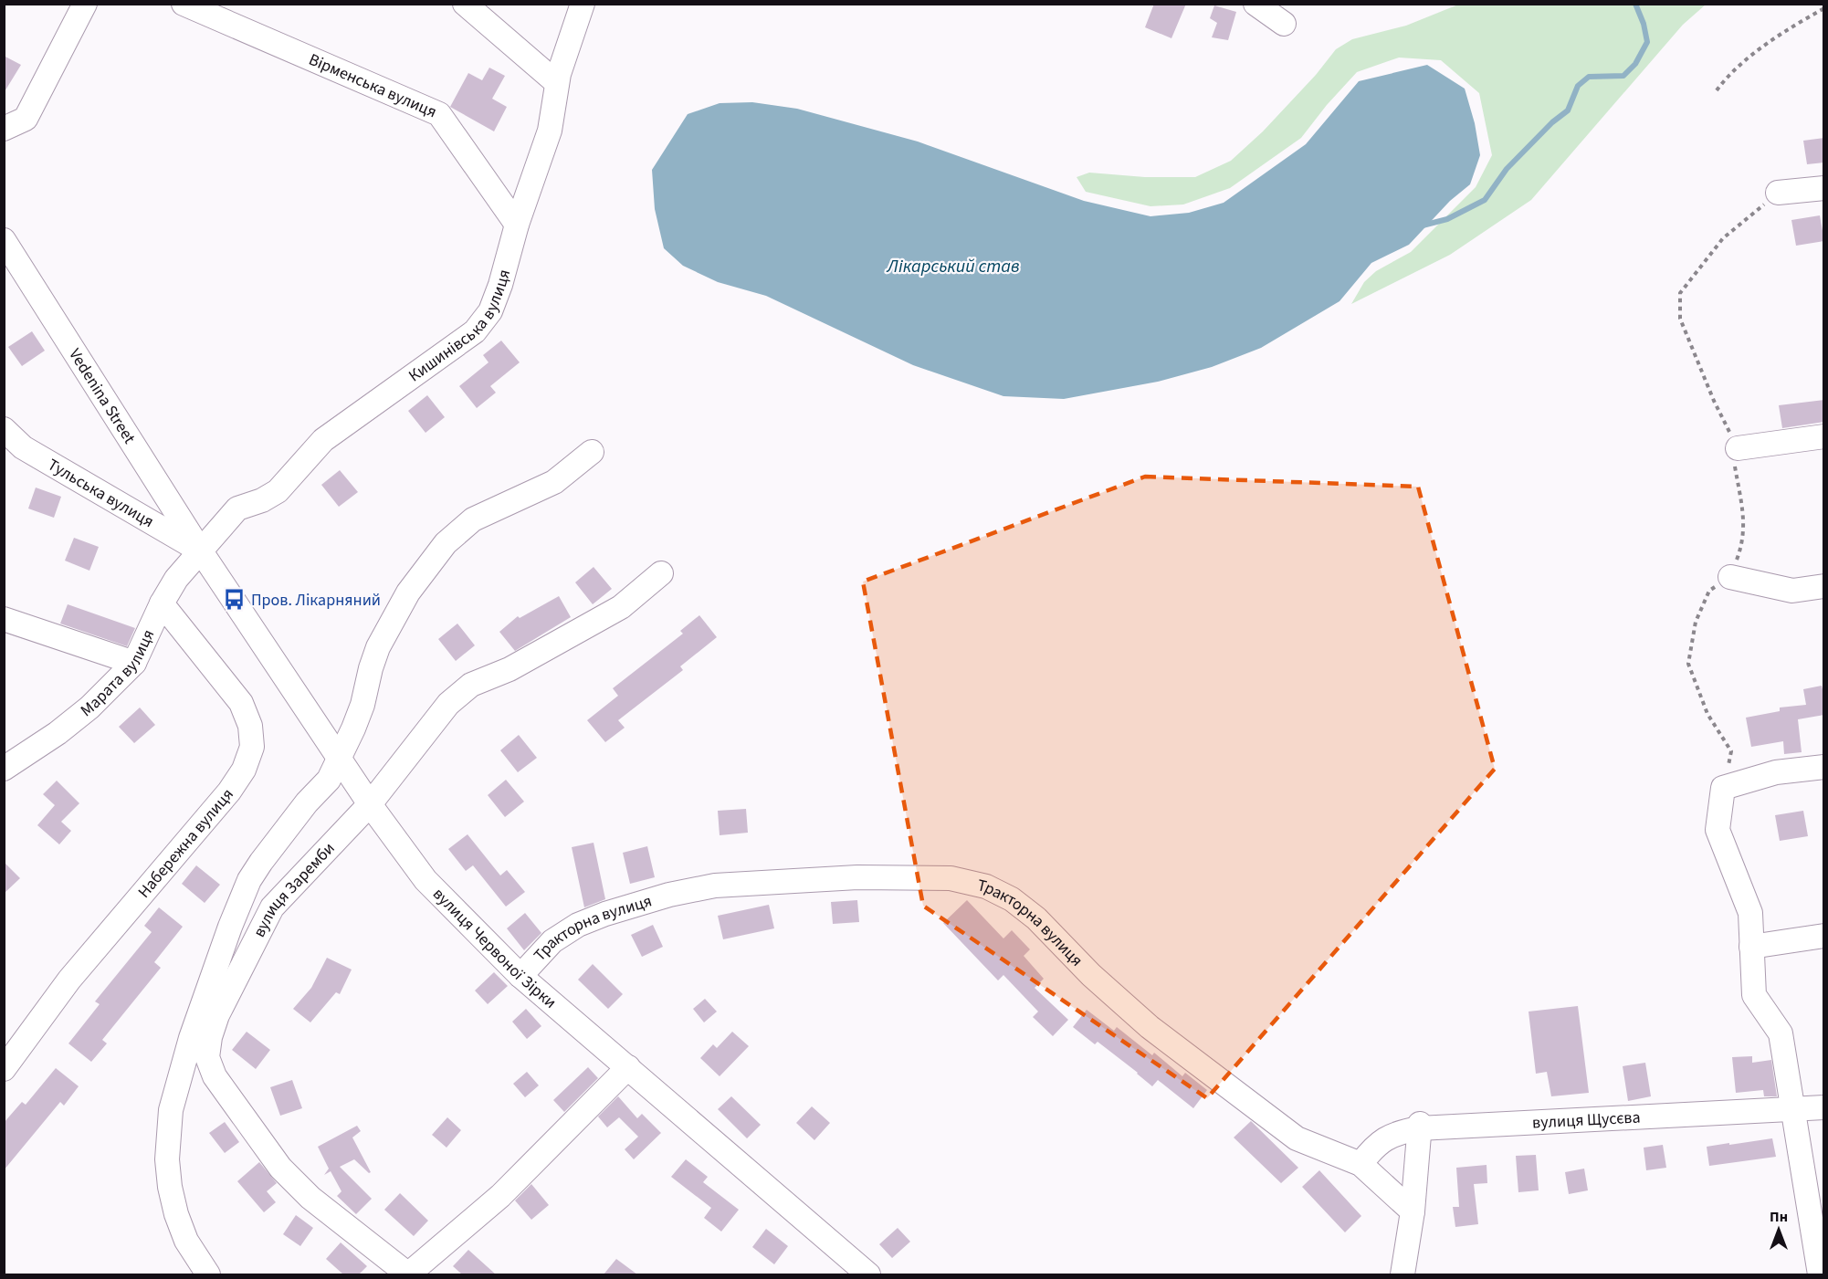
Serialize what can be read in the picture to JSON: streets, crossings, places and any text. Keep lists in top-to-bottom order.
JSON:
{
  "streets": {
    "street": [
      "Вірменська вулиця",
      "Кишинівська вулиця",
      "Vedenina Street",
      "Тульська вулиця",
      "Марата вулиця",
      "Набережна вулиця",
      "вулиця Заремби",
      "Тракторна вулиця",
      "вулиця Червоної Зірки",
      "вулиця Щусєва"
    ]
  },
  "crossings": [
    ["Вірменська вулиця", "Кишинівська вулиця"],
    ["Кишинівська вулиця", "Vedenina Street"],
    ["Кишинівська вулиця", "Тульська вулиця"],
    ["Кишинівська вулиця", "Марата вулиця"],
    ["Кишинівська вулиця", "вулиця Червоної Зірки"],
    ["Vedenina Street", "Тульська вулиця"],
    ["Vedenina Street", "Марата вулиця"],
    ["Vedenina Street", "вулиця Червоної Зірки"],
    ["Тульська вулиця", "Марата вулиця"],
    ["Тульська вулиця", "вулиця Червоної Зірки"],
    ["Марата вулиця", "Набережна вулиця"],
    ["Марата вулиця", "вулиця Червоної Зірки"],
    ["вулиця Заремби", "вулиця Червоної Зірки"],
    ["Тракторна вулиця", "вулиця Червоної Зірки"],
    ["Тракторна вулиця", "вулиця Щусєва"]
  ],
  "water": ["Лікарський став"],
  "places": {
    "bus stop": ["Пров. Лікарняний"]
  },
  "north": "top"
}
